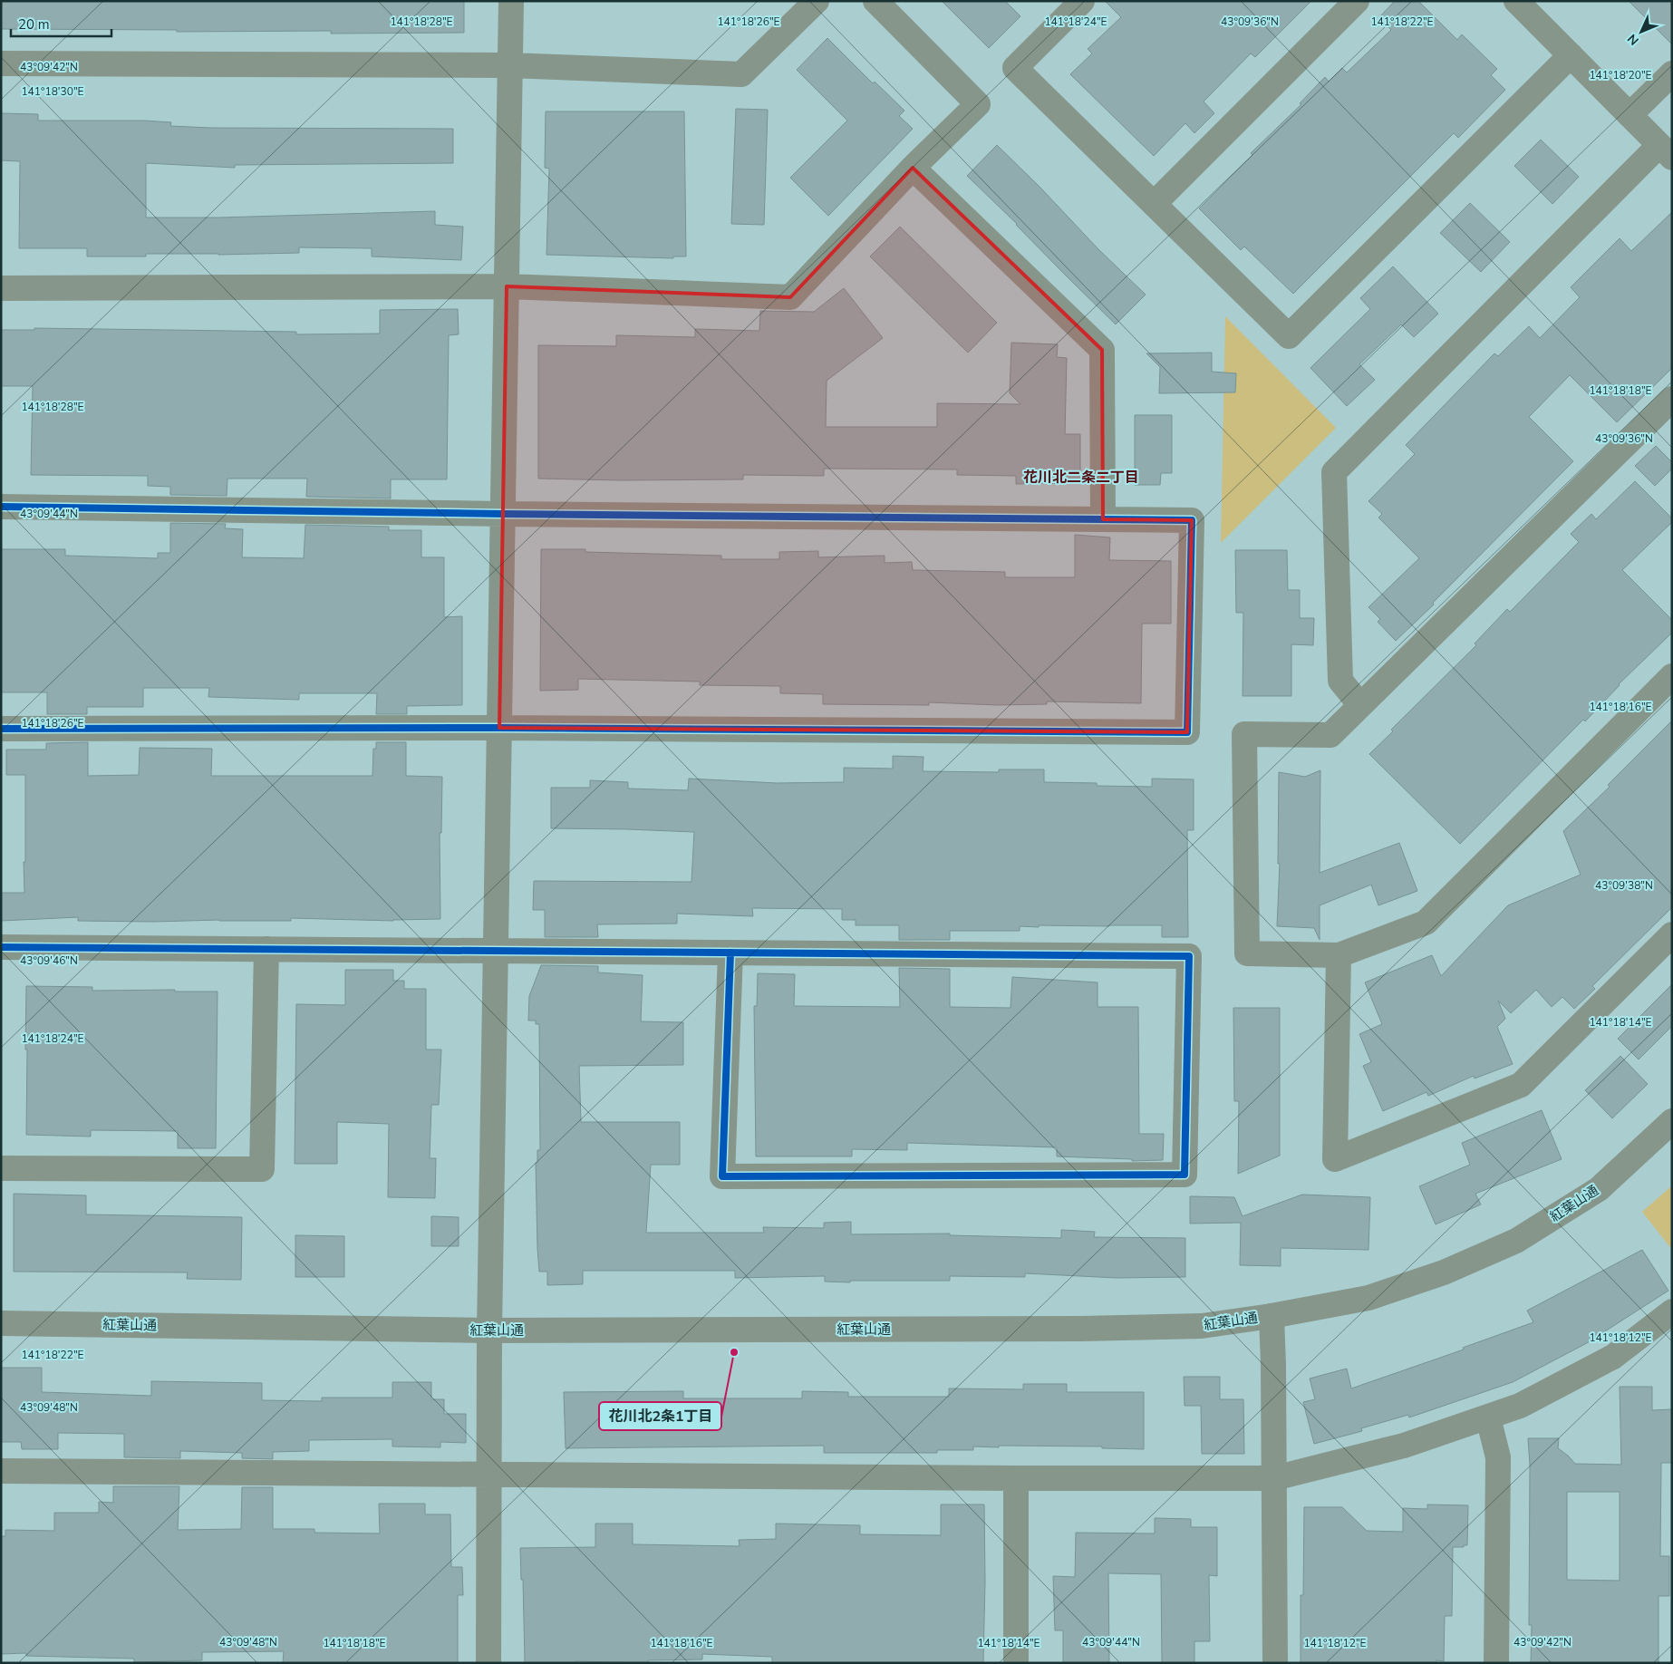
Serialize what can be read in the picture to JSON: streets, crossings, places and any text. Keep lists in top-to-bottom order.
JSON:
{
  "streets": {
    "street": ["紅葉山通"]
  },
  "districts": ["花川北二条二丁目"],
  "places": ["花川北2条1丁目"],
  "scale_bar": "20 m",
  "north": "bottom left",
  "coordinates": [
    "141°18'28\"E",
    "141°18'26\"E",
    "141°18'24\"E",
    "141°18'22\"E",
    "43°09'36\"N",
    "43°09'42\"N",
    "141°18'20\"E",
    "141°18'30\"E",
    "141°18'18\"E",
    "43°09'44\"N",
    "141°18'16\"E",
    "43°09'38\"N",
    "43°09'46\"N",
    "141°18'14\"E",
    "141°18'12\"E",
    "43°09'48\"N"
  ]
}
